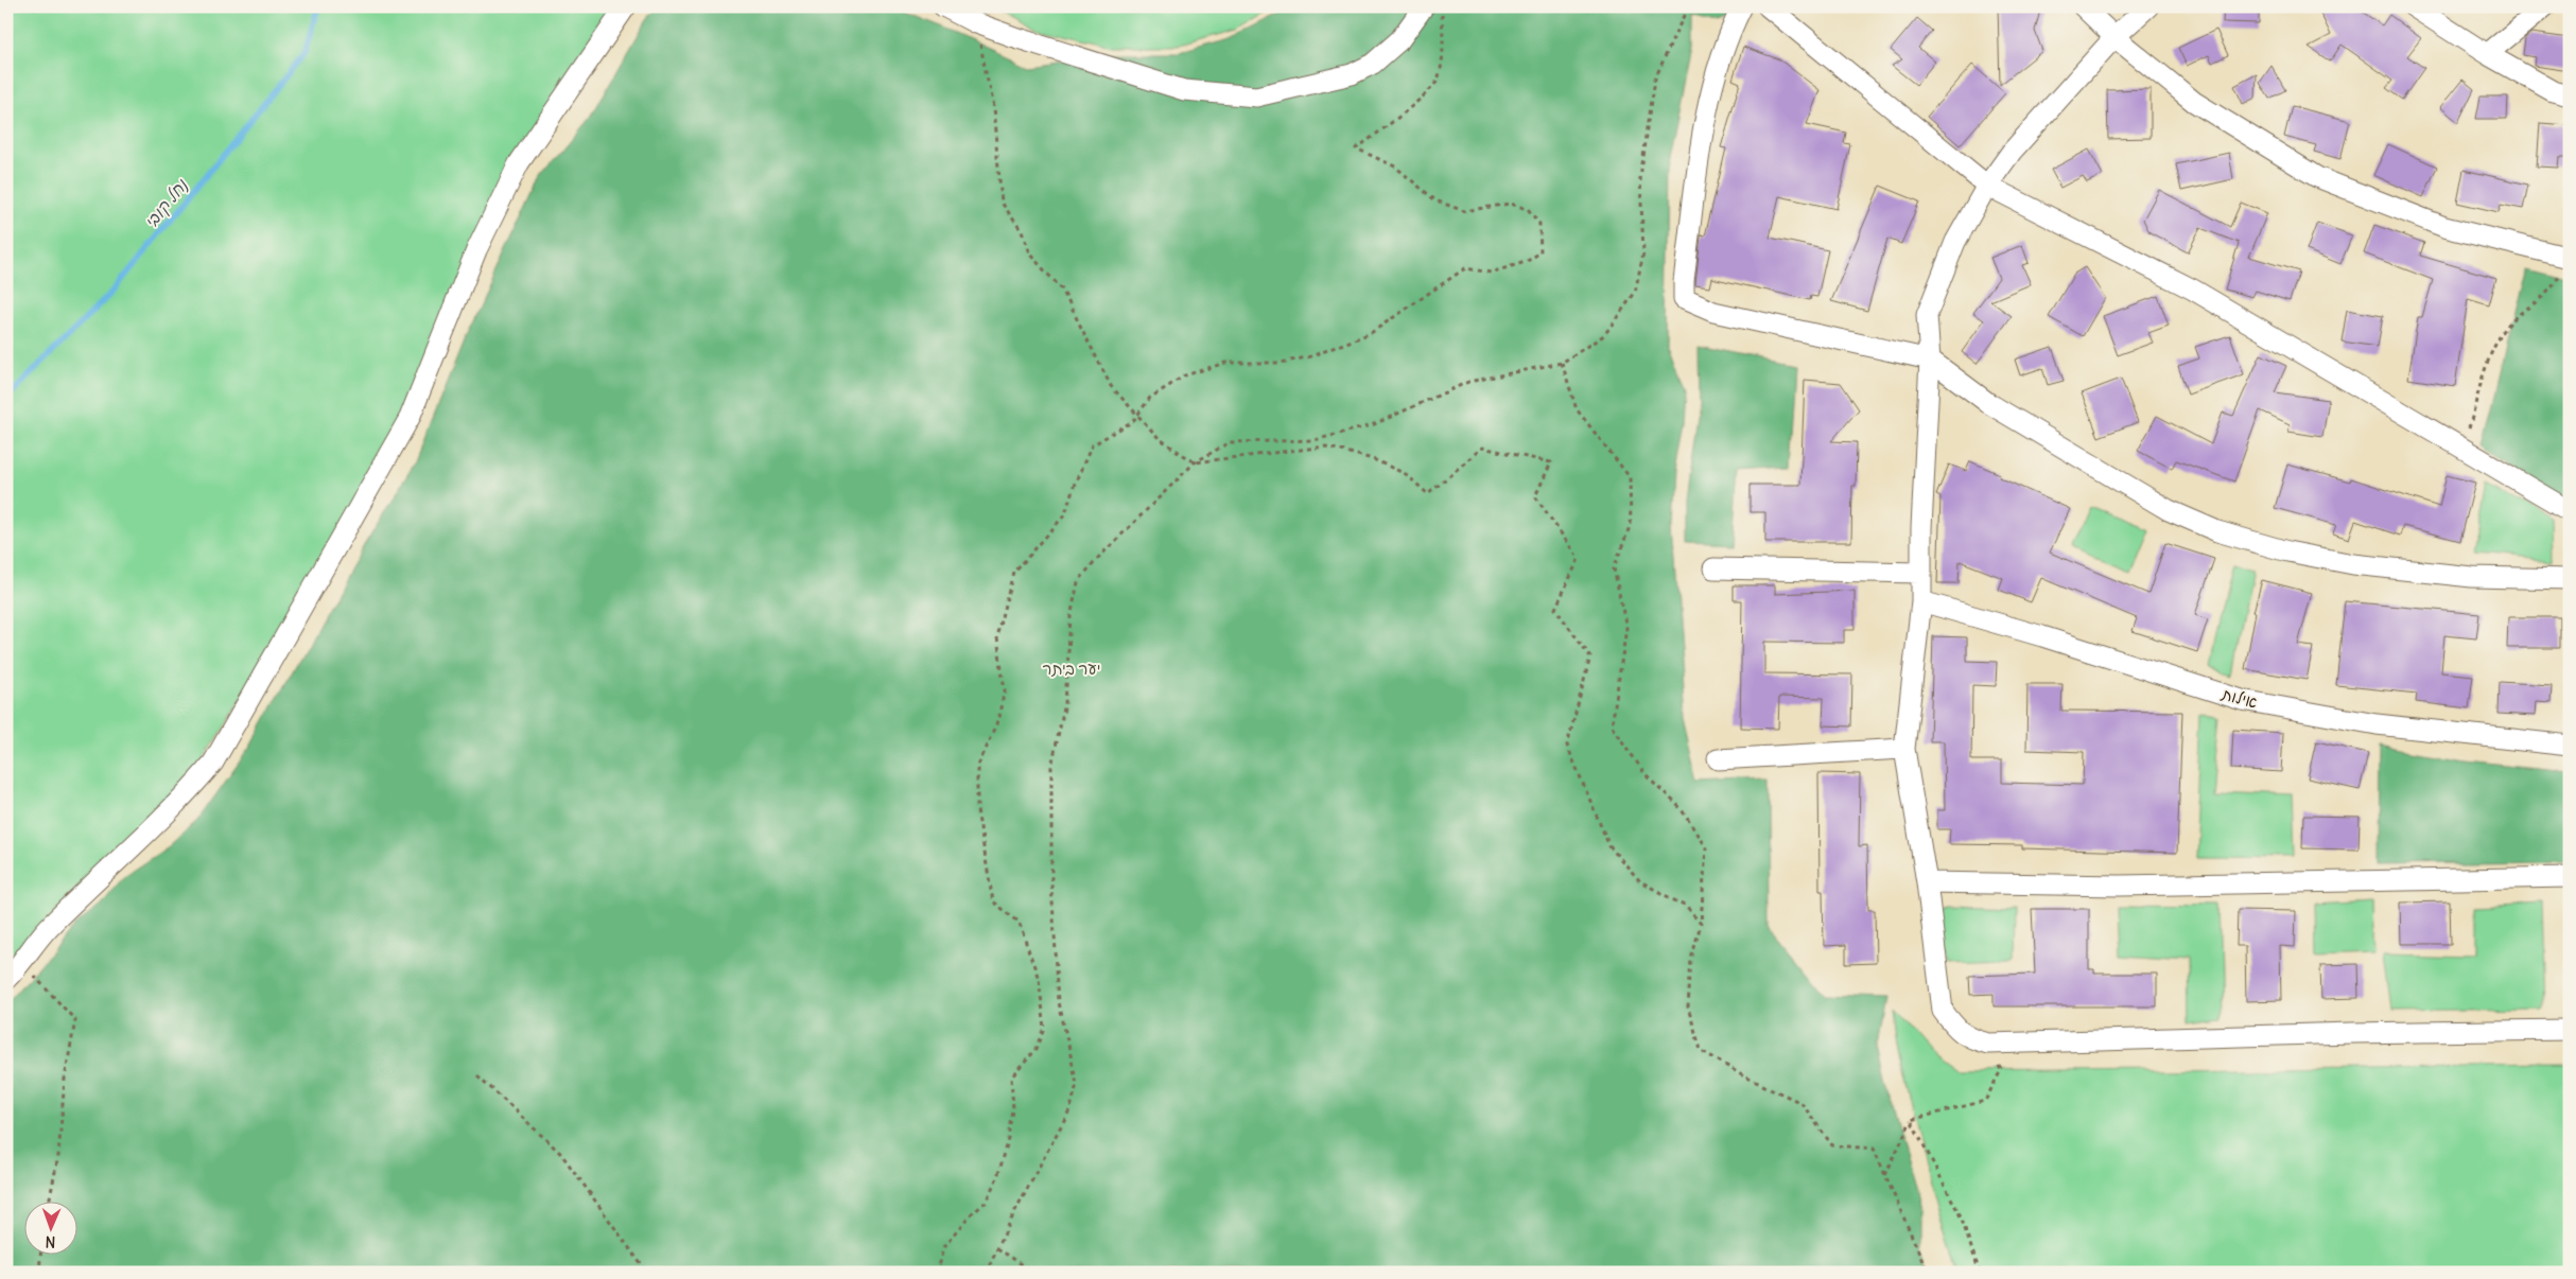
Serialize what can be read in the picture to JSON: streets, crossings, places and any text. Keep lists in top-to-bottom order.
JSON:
{
  "streets": {
    "street": ["אילות"]
  },
  "water": ["נחל קובי"],
  "parks": ["יער ביתר"],
  "north": "bottom"
}
